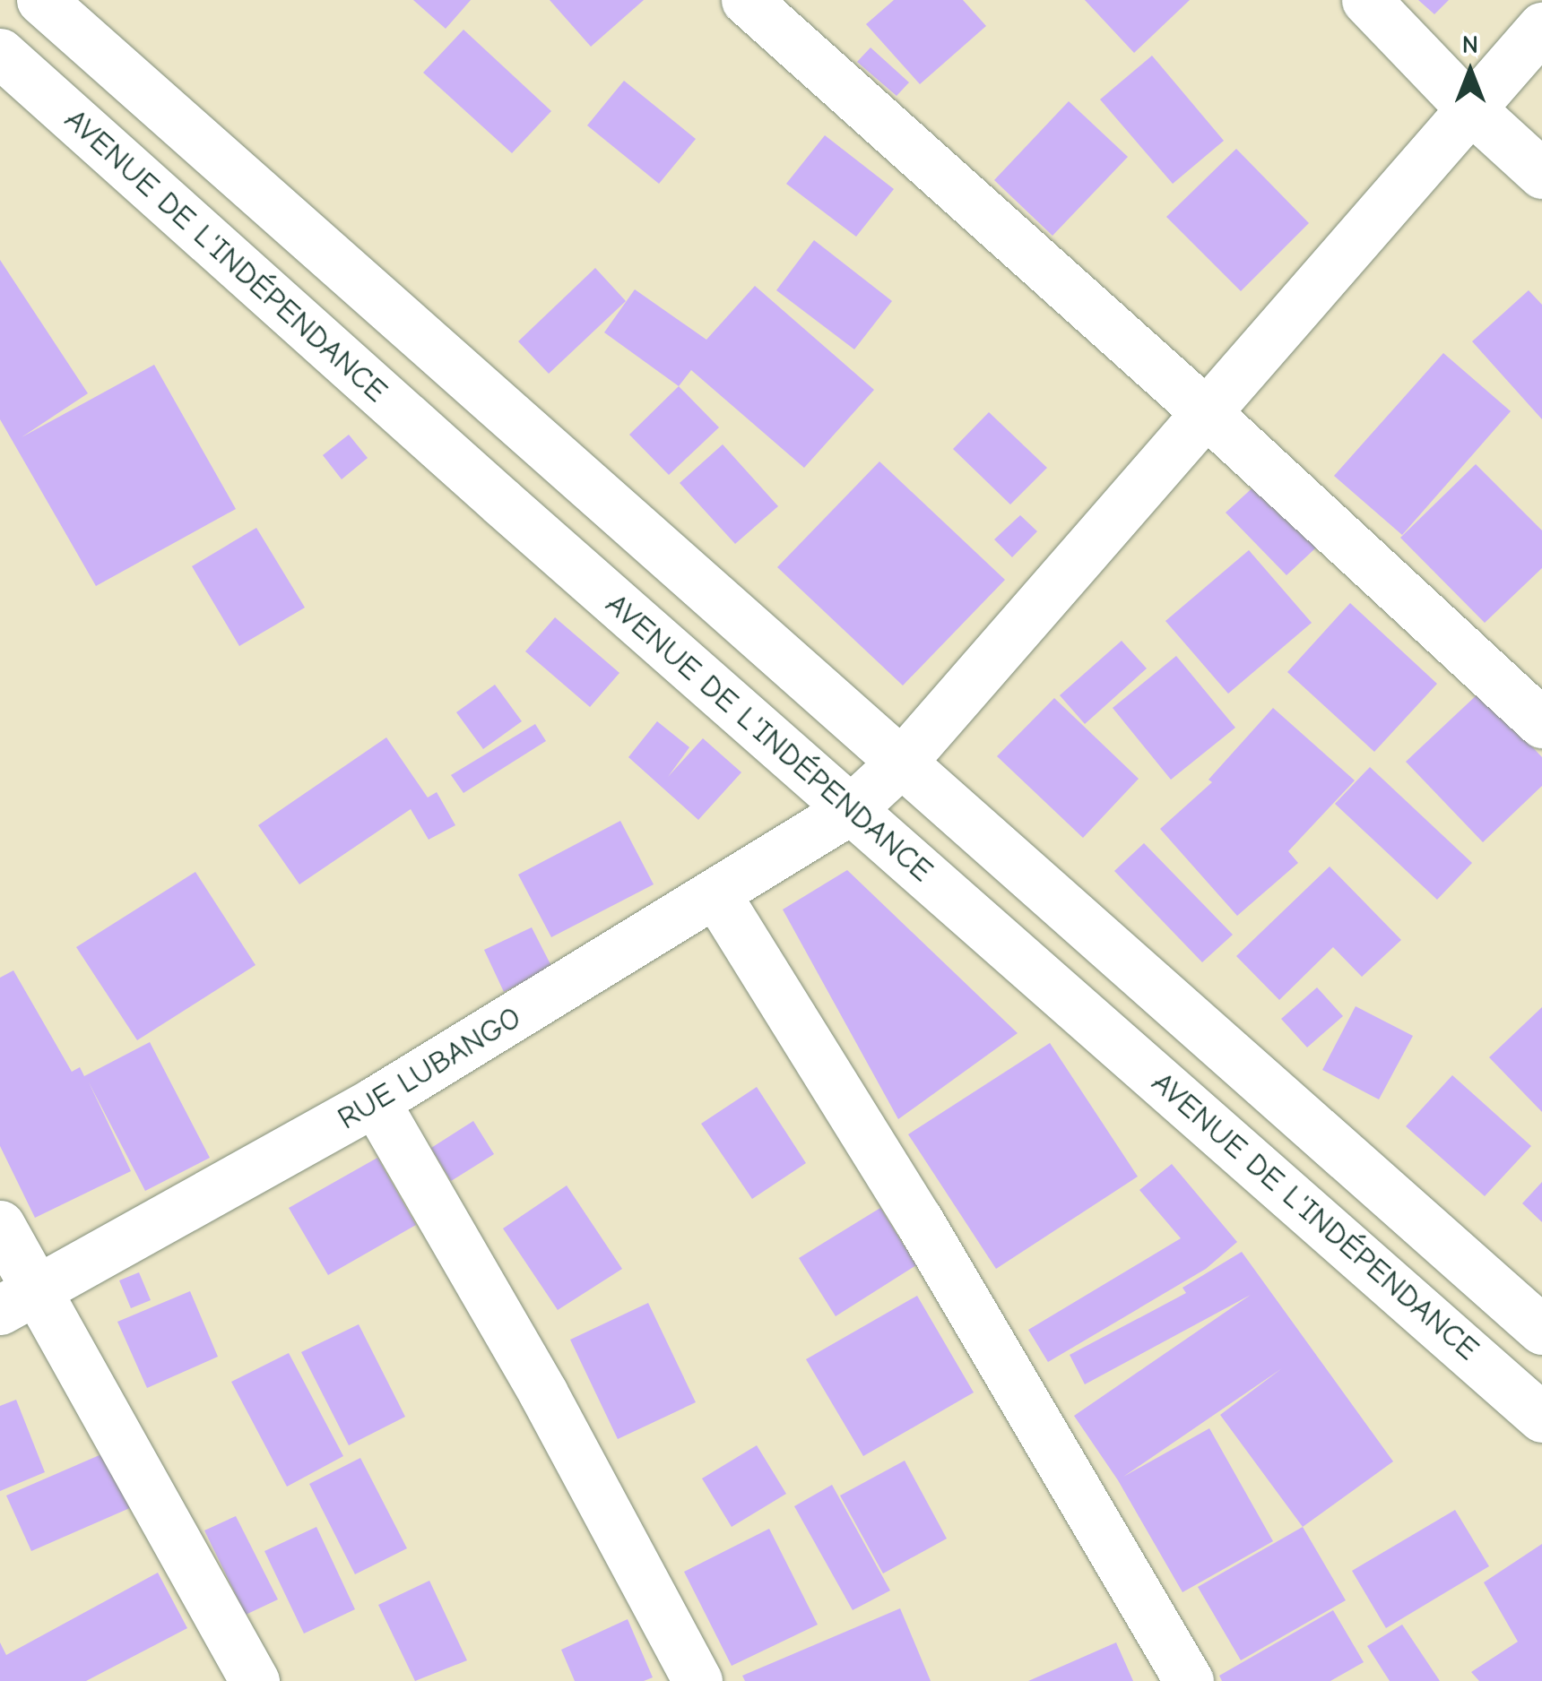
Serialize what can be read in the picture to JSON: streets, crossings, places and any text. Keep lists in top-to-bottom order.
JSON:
{
  "streets": {
    "street": ["AVENUE DE L'INDÉPENDANCE", "RUE LUBANGO"]
  },
  "crossings": [
    ["AVENUE DE L'INDÉPENDANCE", "RUE LUBANGO"]
  ],
  "north": "top"
}
